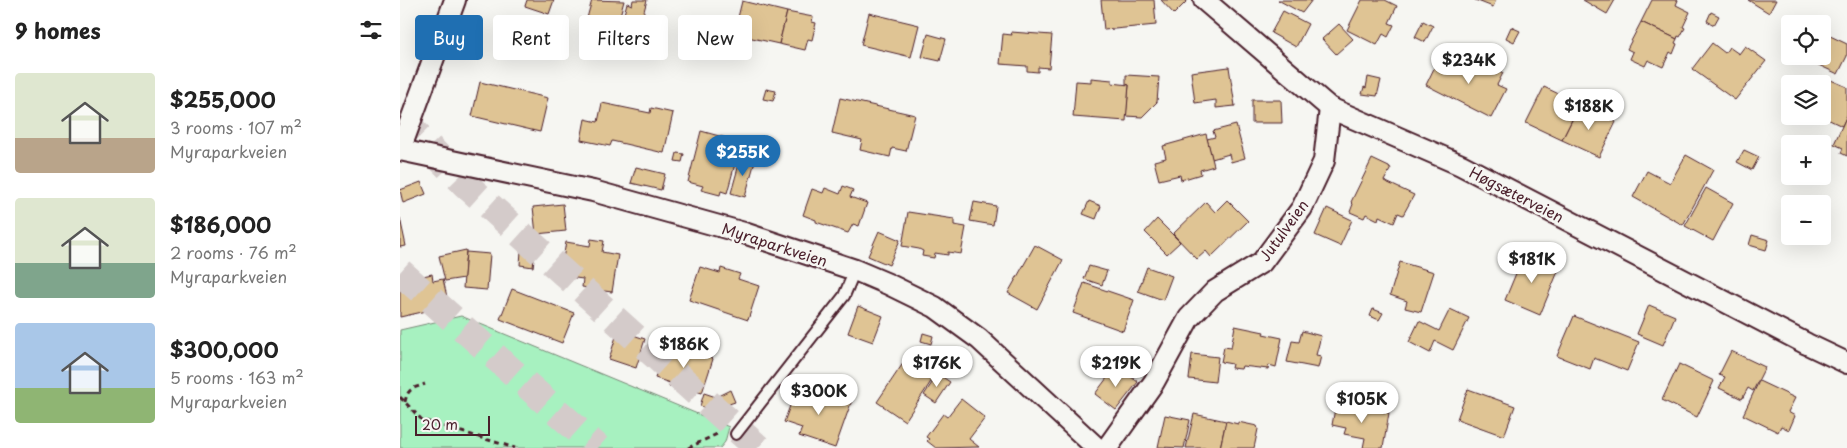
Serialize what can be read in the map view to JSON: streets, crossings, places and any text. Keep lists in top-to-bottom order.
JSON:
{
  "streets": {
    "street": ["Høgsæterveien", "Jutulveien", "Myraparkveien"]
  },
  "crossings": [
    ["Høgsæterveien", "Jutulveien"]
  ],
  "scale_bar": "20 m",
  "page": {
    "heading": "9 homes",
    "map_buttons": ["+", "−"],
    "chip": [
      "Buy",
      "Rent",
      "Filters",
      "New"
    ],
    "price": [
      "$234K",
      "$188K",
      "$255K",
      "$181K",
      "$186K",
      "$176K",
      "$219K",
      "$300K",
      "$105K"
    ],
    "list": [
      {
        "name": "$255,000",
        "note": "3 rooms · 107 m² · Myraparkveien"
      },
      {
        "name": "$186,000",
        "note": "2 rooms · 76 m² · Myraparkveien"
      },
      {
        "name": "$300,000",
        "note": "5 rooms · 163 m² · Myraparkveien"
      }
    ],
    "scale": "20 m"
  }
}
